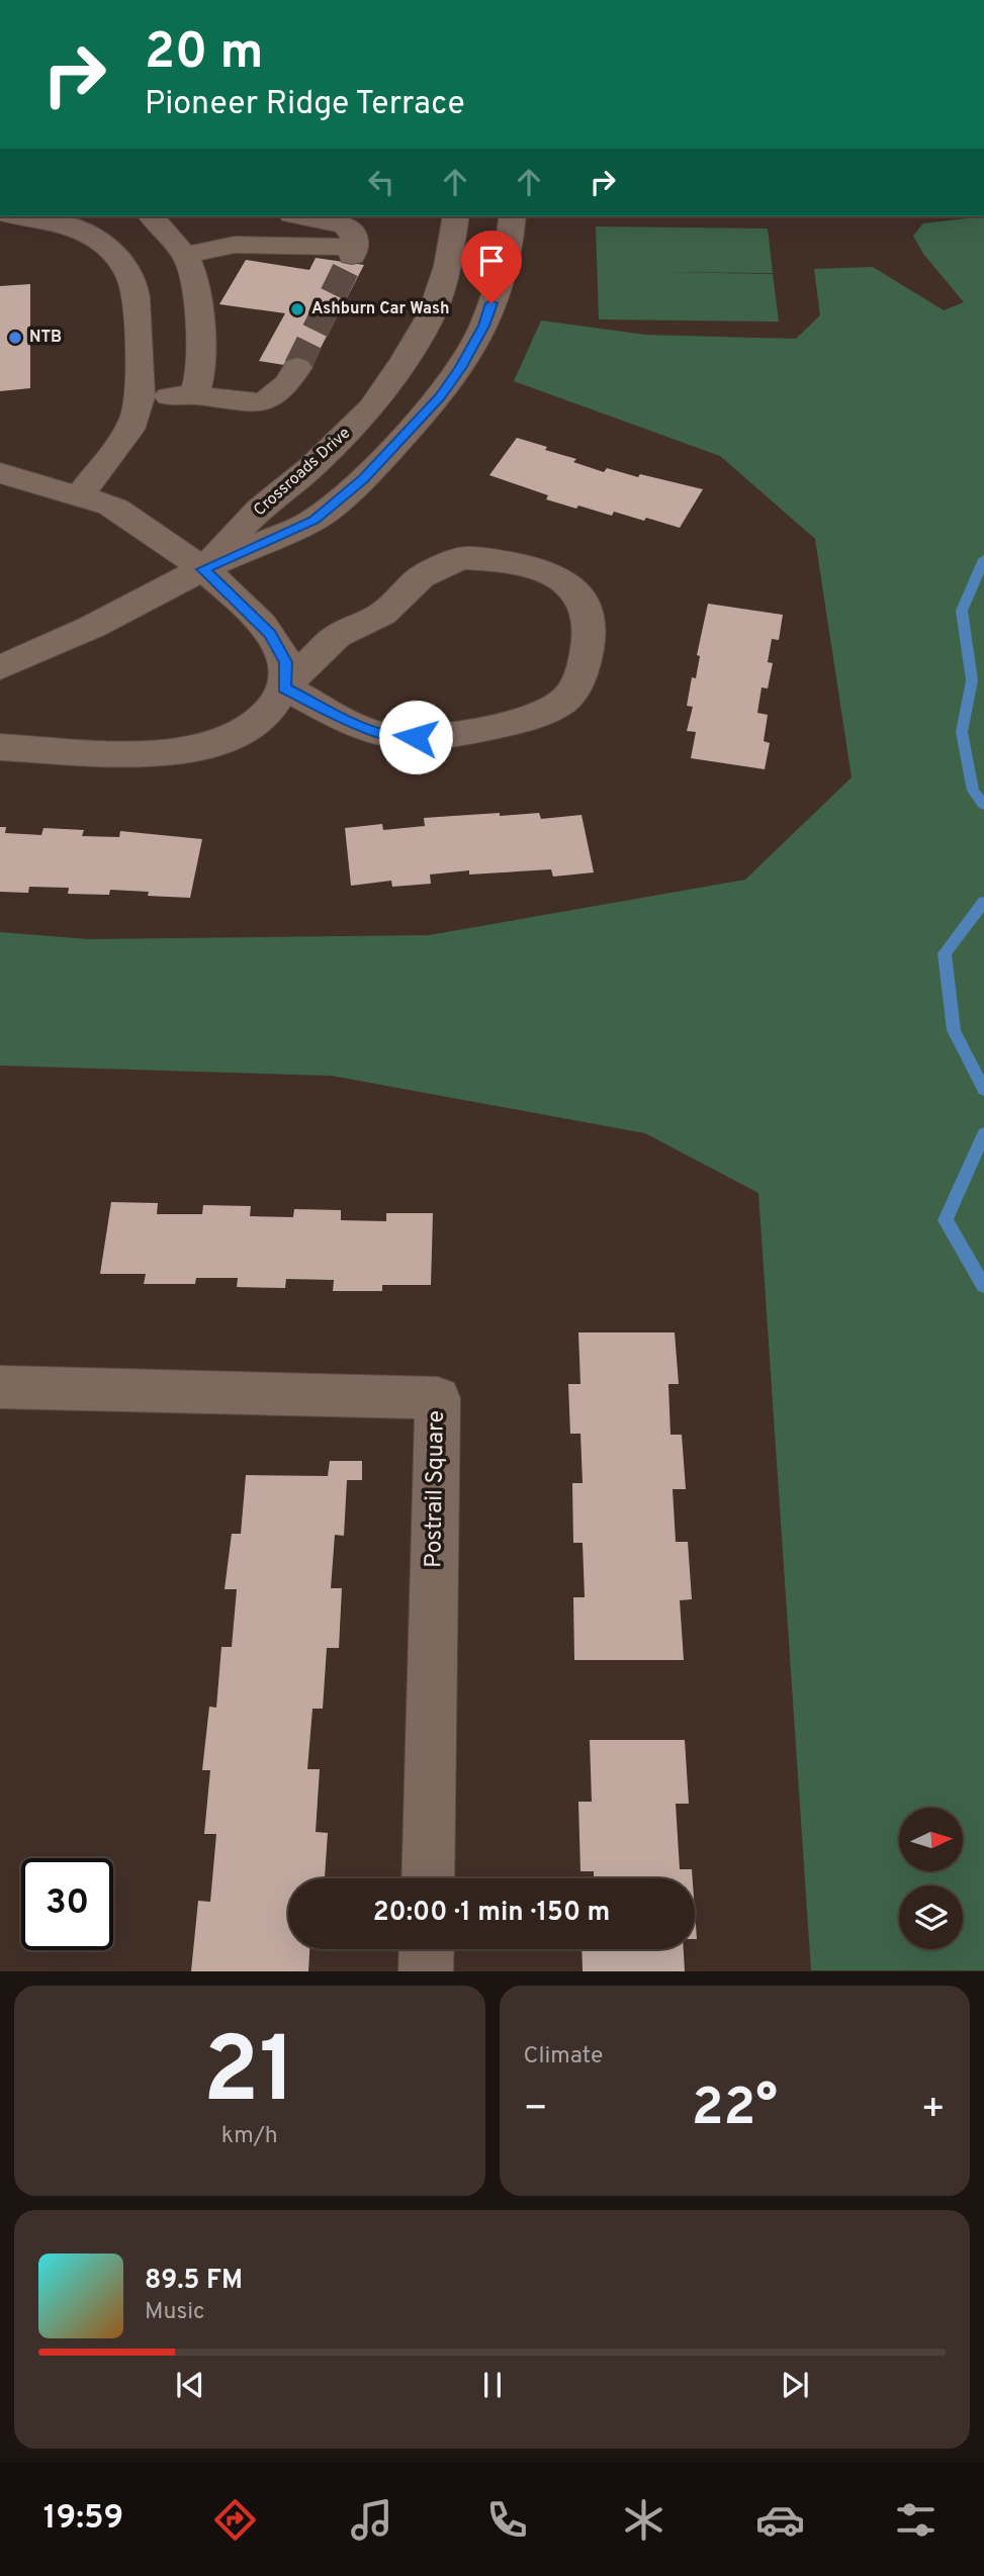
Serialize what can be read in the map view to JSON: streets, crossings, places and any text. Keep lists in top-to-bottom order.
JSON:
{
  "streets": {
    "street": ["Crossroads Drive", "Postrail Square"]
  },
  "places": ["Ashburn Car Wash", "NTB"],
  "north": "right",
  "page": {
    "turn": ["20 m", "Pioneer Ridge Terrace"],
    "limit": "30",
    "trip": "20:00 · 1 min · 150 m",
    "tile": [
      ["21", "km/h"],
      "Climate"
    ],
    "heat": ["−", "22°", "+"],
    "song": ["89.5 FM", "Music"],
    "tabs": "19:59"
  }
}
